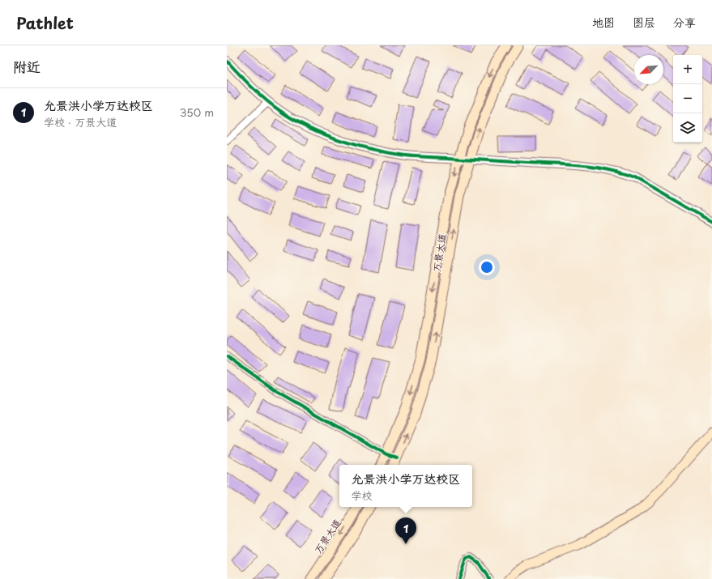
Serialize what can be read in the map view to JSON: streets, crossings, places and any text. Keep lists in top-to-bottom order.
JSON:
{
  "streets": {
    "main road": ["万景大道"]
  },
  "north": "bottom left",
  "page": {
    "header": "Pathlet",
    "nav": ["地图", "图层", "分享"],
    "heading": "附近",
    "map_buttons": ["+", "−"],
    "list": [
      {
        "mark": "1",
        "name": "允景洪小学万达校区",
        "note": "学校 · 万景大道",
        "value": "350 m"
      }
    ],
    "popup": ["允景洪小学万达校区", "学校"],
    "pins": "1"
  }
}
